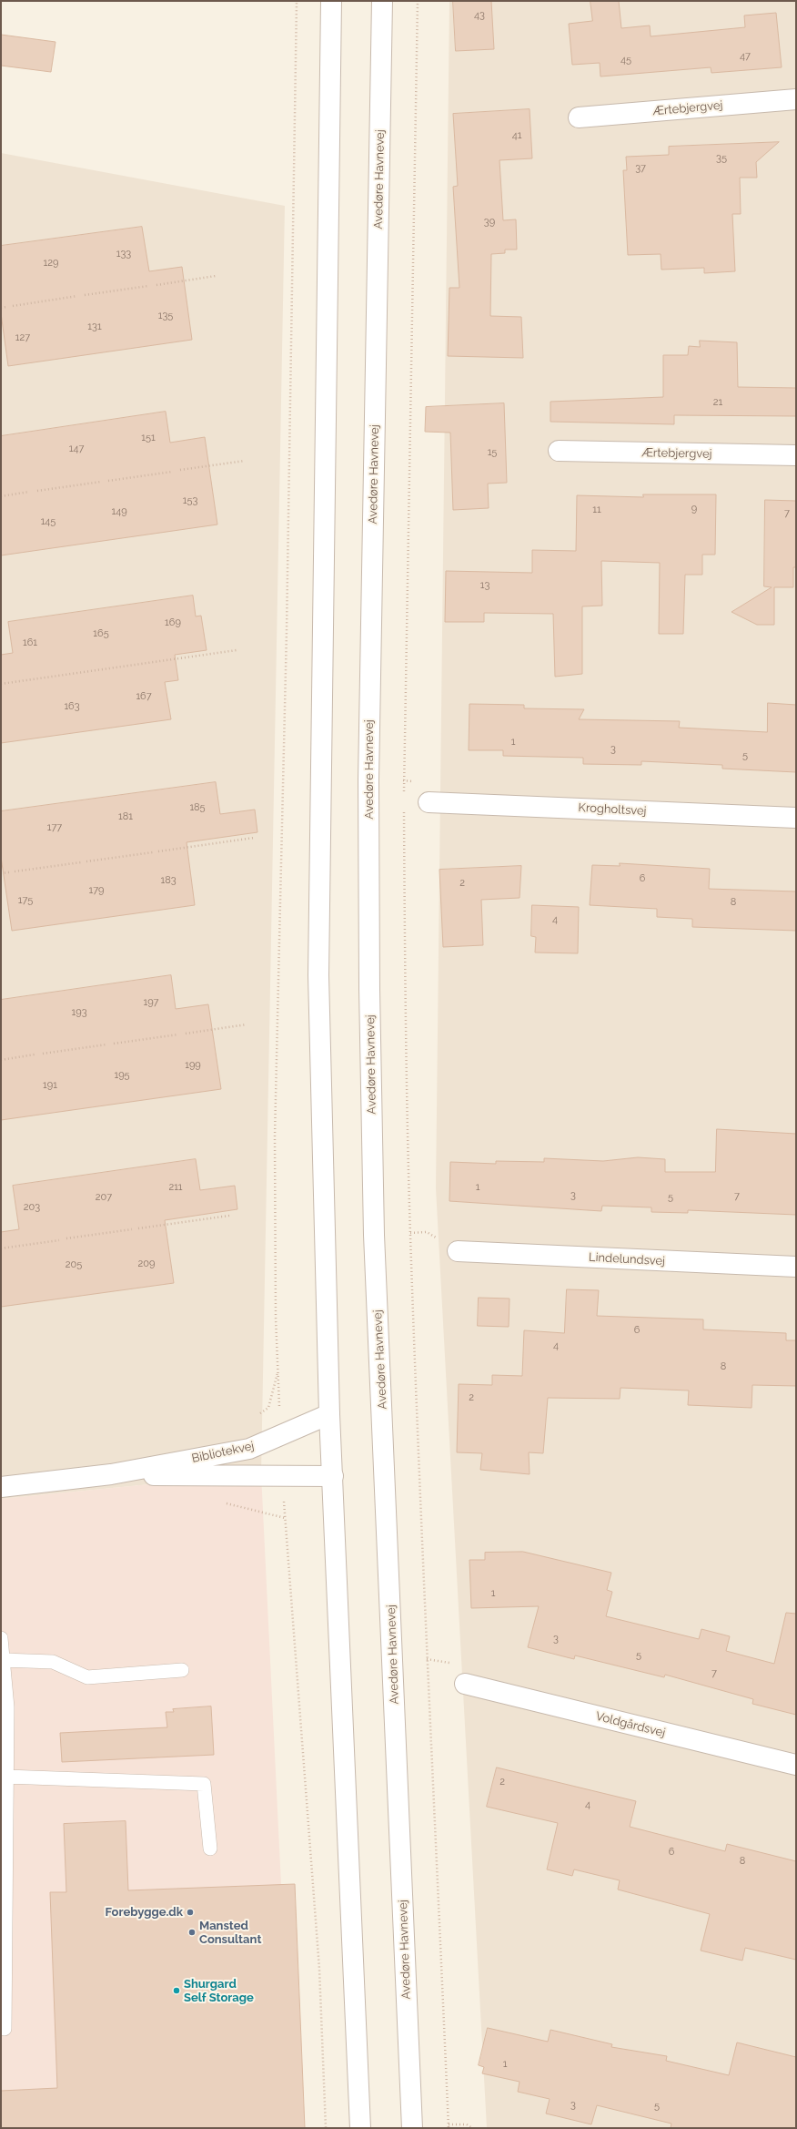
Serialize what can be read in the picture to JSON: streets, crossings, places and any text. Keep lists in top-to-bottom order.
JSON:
{
  "streets": {
    "street": [
      "Ærtebjergvej",
      "Avedøre Havnevej",
      "Krogholtsvej",
      "Lindelundsvej",
      "Bibliotekvej",
      "Voldgårdsvej"
    ]
  },
  "places": ["Forebygge.dk", "Mansted Consultant", "Shurgard Self Storage"],
  "house_numbers": [
    "43",
    "47",
    "45",
    "41",
    "35",
    "37",
    "39",
    "133",
    "129",
    "135",
    "131",
    "127",
    "21",
    "151",
    "147",
    "15",
    "153",
    "9",
    "11",
    "149",
    "7",
    "145",
    "13",
    "169",
    "165",
    "161",
    "167",
    "163",
    "1",
    "3",
    "5",
    "185",
    "181",
    "177",
    "6",
    "183",
    "2",
    "179",
    "175",
    "8",
    "4",
    "197",
    "193",
    "199",
    "195",
    "191",
    "211",
    "1",
    "3",
    "7",
    "207",
    "5",
    "203",
    "209",
    "205",
    "6",
    "4",
    "8",
    "2",
    "1",
    "3",
    "5",
    "7",
    "2",
    "4",
    "6",
    "8",
    "1",
    "3",
    "5"
  ]
}
